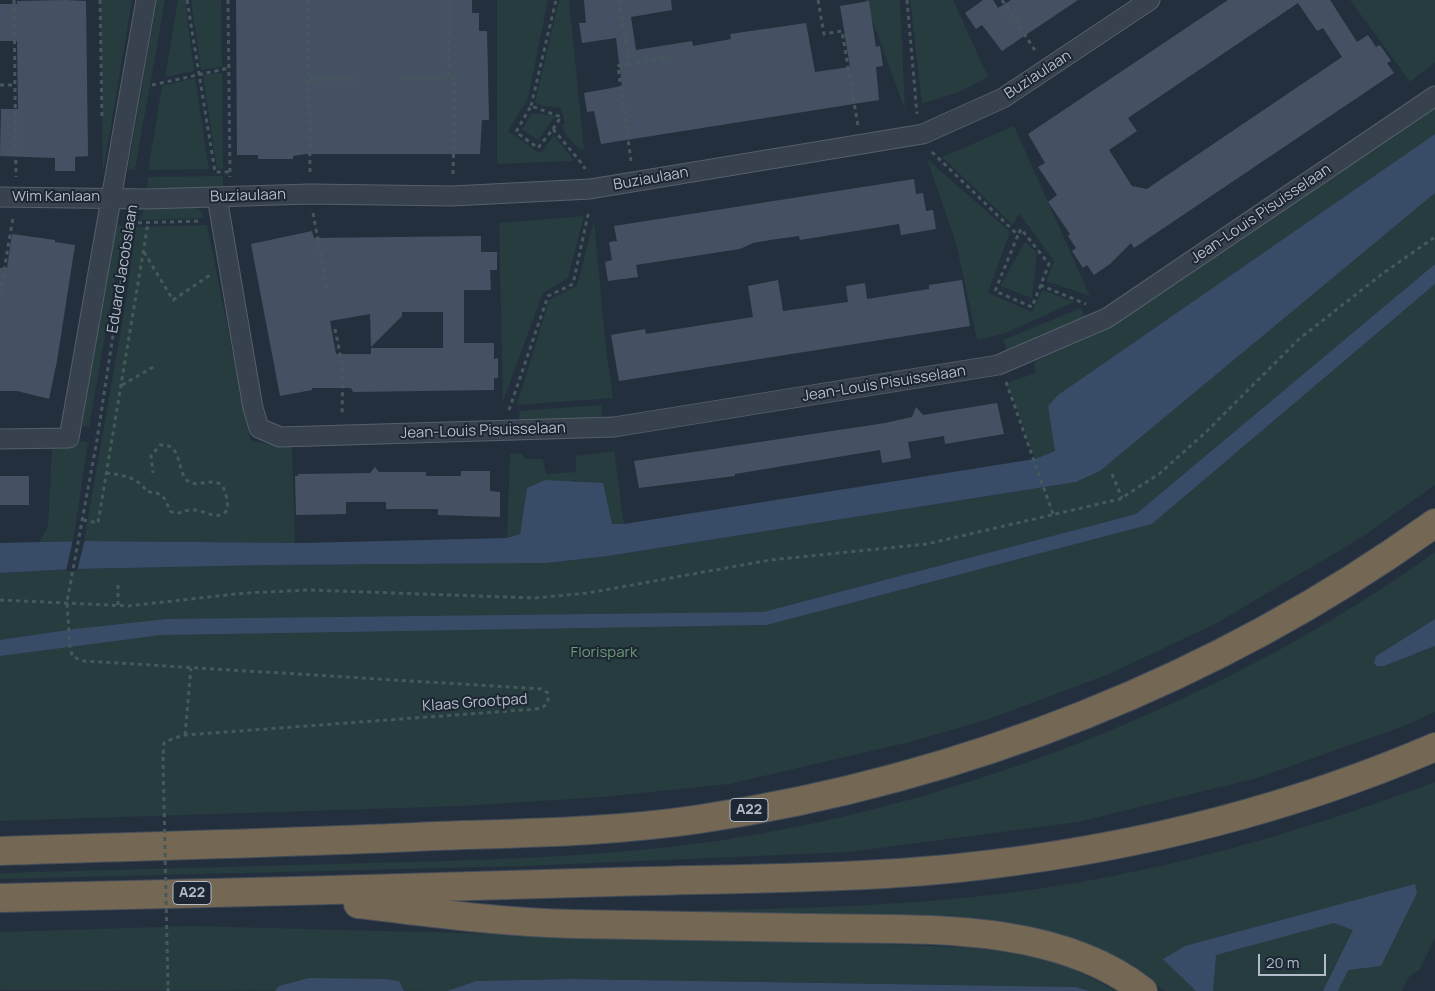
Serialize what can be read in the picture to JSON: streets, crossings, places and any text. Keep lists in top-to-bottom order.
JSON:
{
  "streets": {
    "highway": ["A22"],
    "street": [
      "Buziaulaan",
      "Wim Kanlaan",
      "Jean-Louis Pisuisselaan",
      "Eduard Jacobslaan"
    ],
    "path": ["Klaas Grootpad"]
  },
  "crossings": [
    ["Buziaulaan", "Wim Kanlaan"],
    ["Buziaulaan", "Eduard Jacobslaan"],
    ["Wim Kanlaan", "Eduard Jacobslaan"],
    ["Eduard Jacobslaan", "Klaas Grootpad"]
  ],
  "parks": ["Florispark"],
  "scale_bar": "20 m"
}
